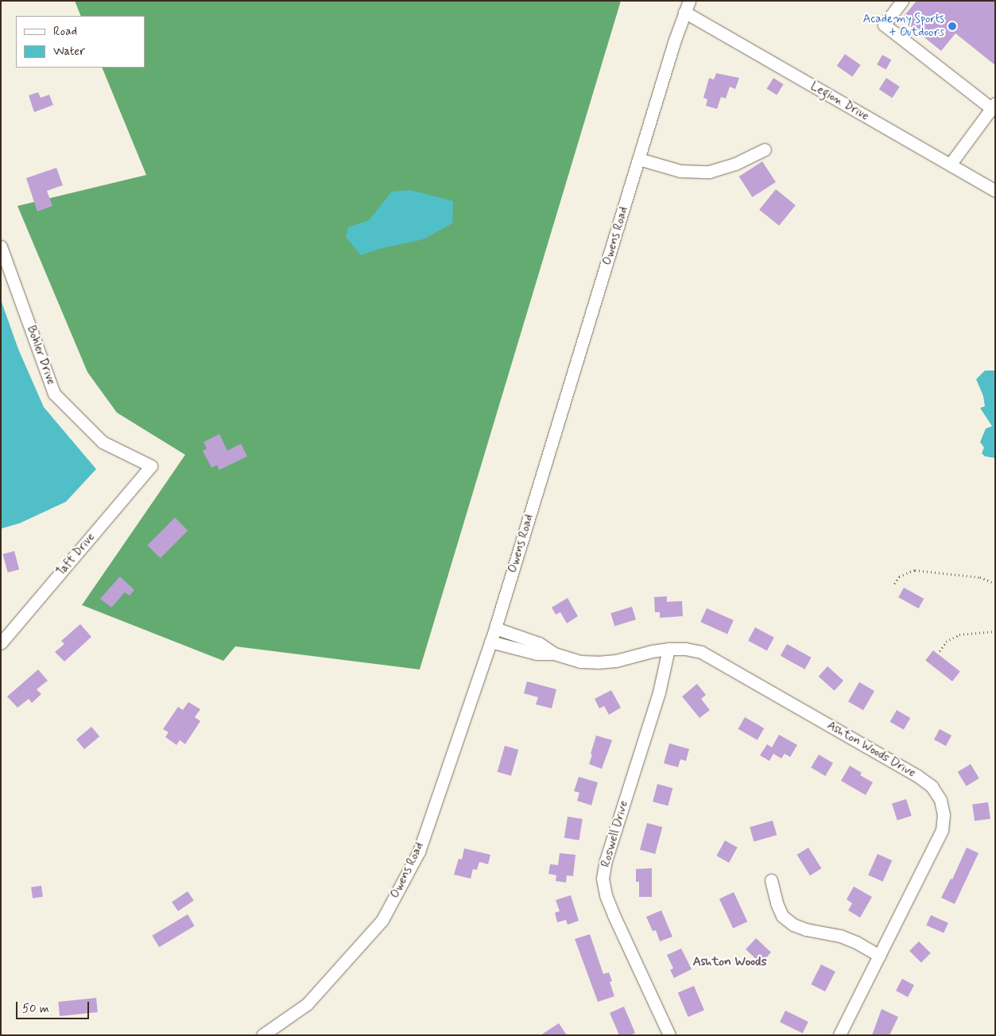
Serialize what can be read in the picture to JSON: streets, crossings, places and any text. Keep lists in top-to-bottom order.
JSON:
{
  "streets": {
    "street": [
      "Legion Drive",
      "Owens Road",
      "Bohler Drive",
      "Taft Drive",
      "Ashton Woods Drive",
      "Roswell Drive"
    ]
  },
  "crossings": [
    ["Legion Drive", "Owens Road"],
    ["Owens Road", "Ashton Woods Drive"],
    ["Bohler Drive", "Taft Drive"],
    ["Ashton Woods Drive", "Roswell Drive"]
  ],
  "districts": ["Ashton Woods"],
  "places": ["Academy Sports + Outdoors"],
  "legend": ["Road", "Water"],
  "scale_bar": "50 m"
}
